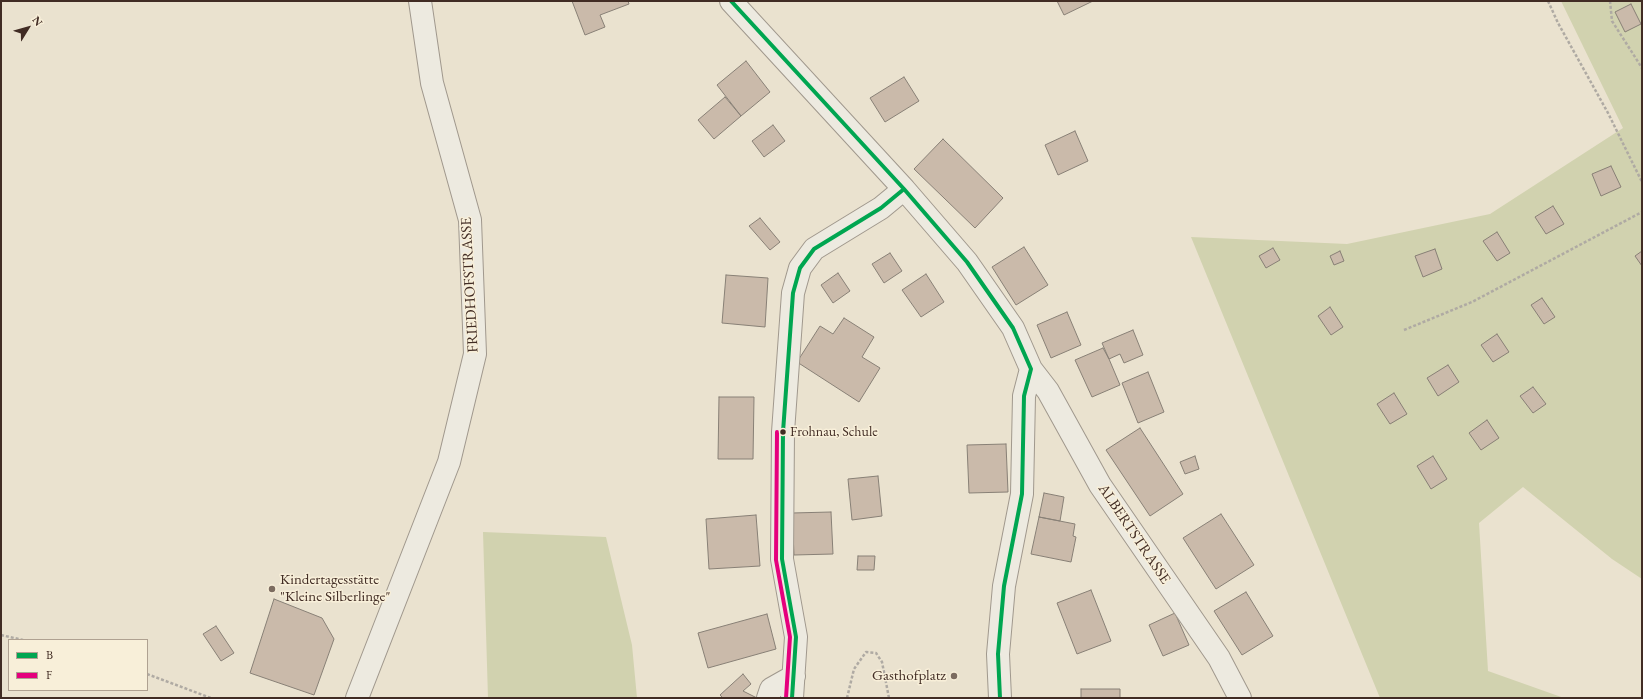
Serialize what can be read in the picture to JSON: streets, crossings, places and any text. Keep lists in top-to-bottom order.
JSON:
{
  "streets": {
    "street": ["FRIEDHOFSTRASSE", "ALBERTSTRASSE"]
  },
  "places": ["Frohnau, Schule", "Kindertagesstätte \"Kleine Silberlinge\"", "Gasthofplatz"],
  "lines": ["transit line B", "transit line F"],
  "legend": ["B", "F"],
  "north": "top right"
}
